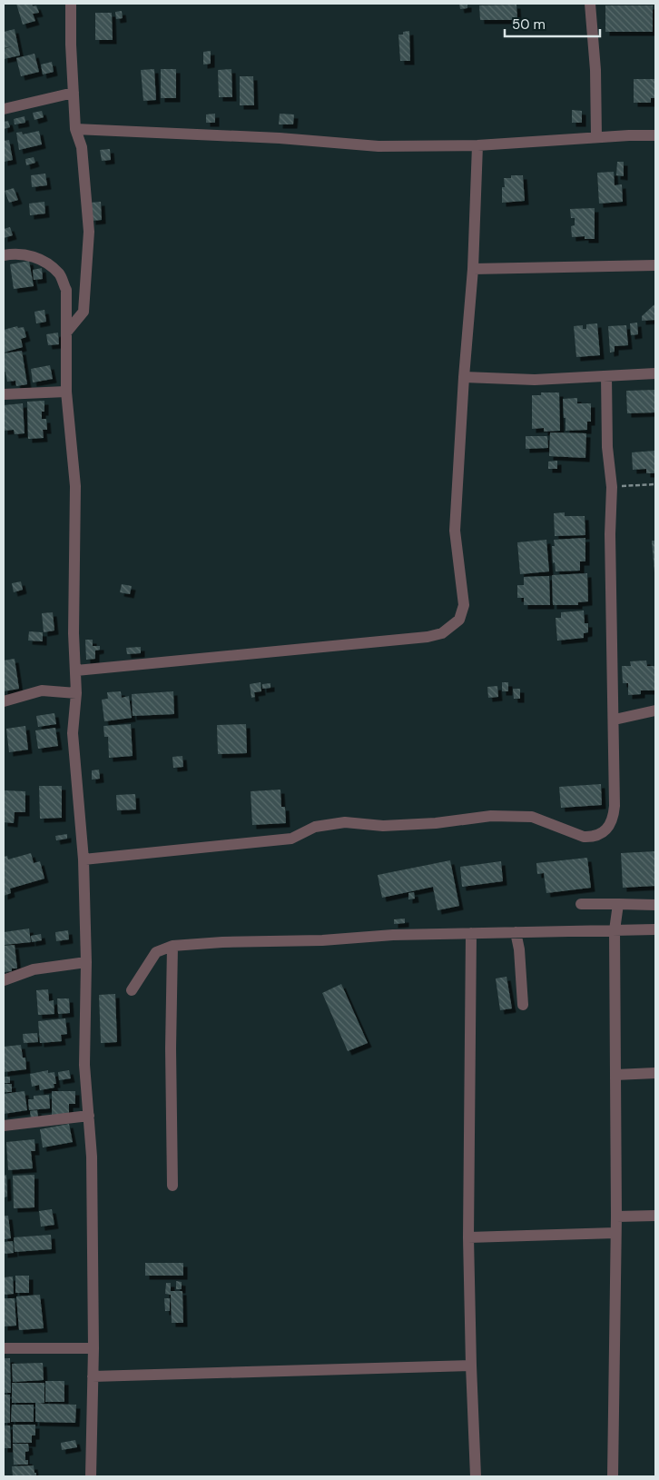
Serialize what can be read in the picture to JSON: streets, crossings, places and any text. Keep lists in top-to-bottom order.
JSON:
{
  "scale_bar": "50 m"
}
